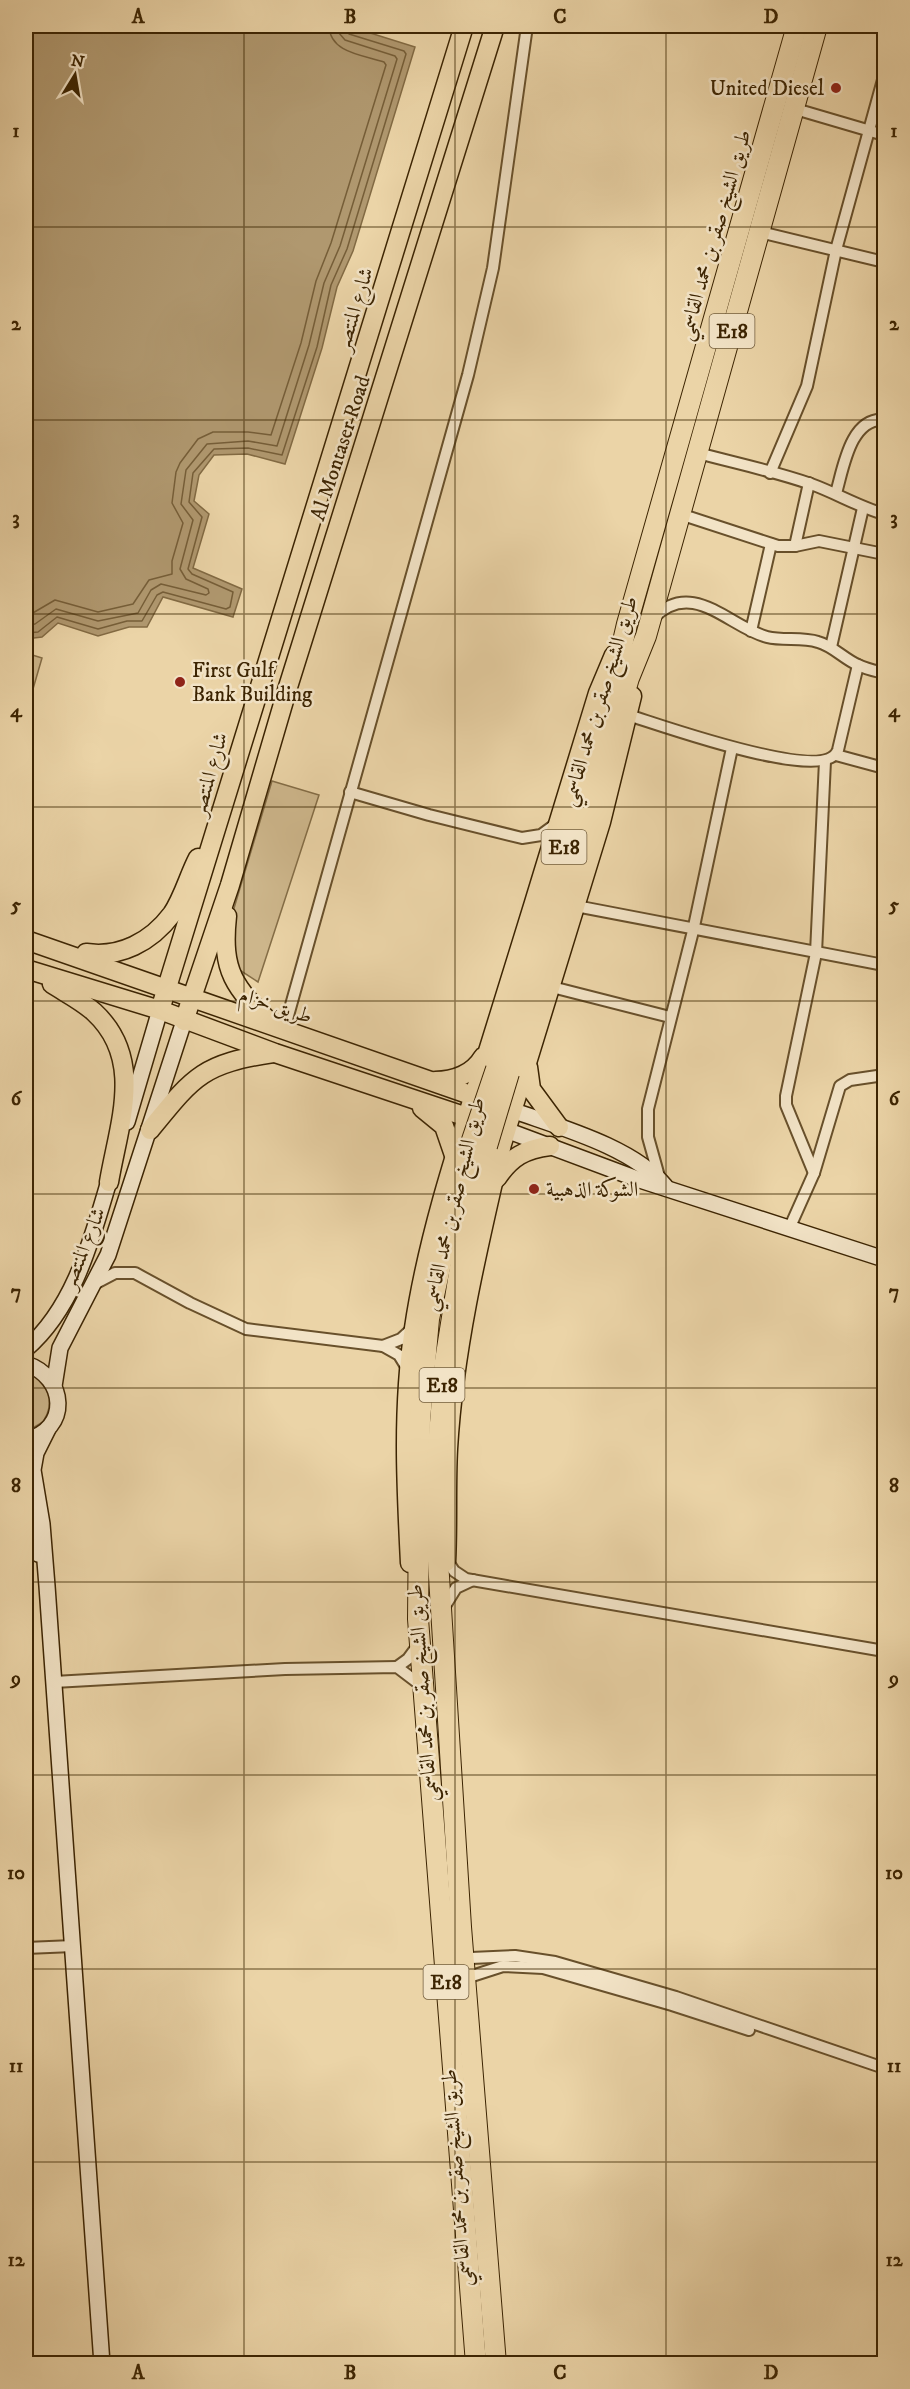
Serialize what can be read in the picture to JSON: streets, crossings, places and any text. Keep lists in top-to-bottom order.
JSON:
{
  "streets": {
    "highway": ["طريق الشيخ صقر بن محمد القاسمي", "E18"],
    "main road": ["شارع المنتصر", "Al Montaser Road", "طريق خزام"]
  },
  "crossings": [
    ["شارع المنتصر", "Al Montaser Road"],
    ["شارع المنتصر", "طريق خزام"]
  ],
  "places": ["United Diesel", "First Gulf Bank Building", "الشوكة الذهبية"],
  "north": "top",
  "grid": {
    "columns": [
      "A",
      "B",
      "C",
      "D"
    ],
    "rows": [
      "1",
      "2",
      "3",
      "4",
      "5",
      "6",
      "7",
      "8",
      "9",
      "10",
      "11",
      "12"
    ]
  }
}
